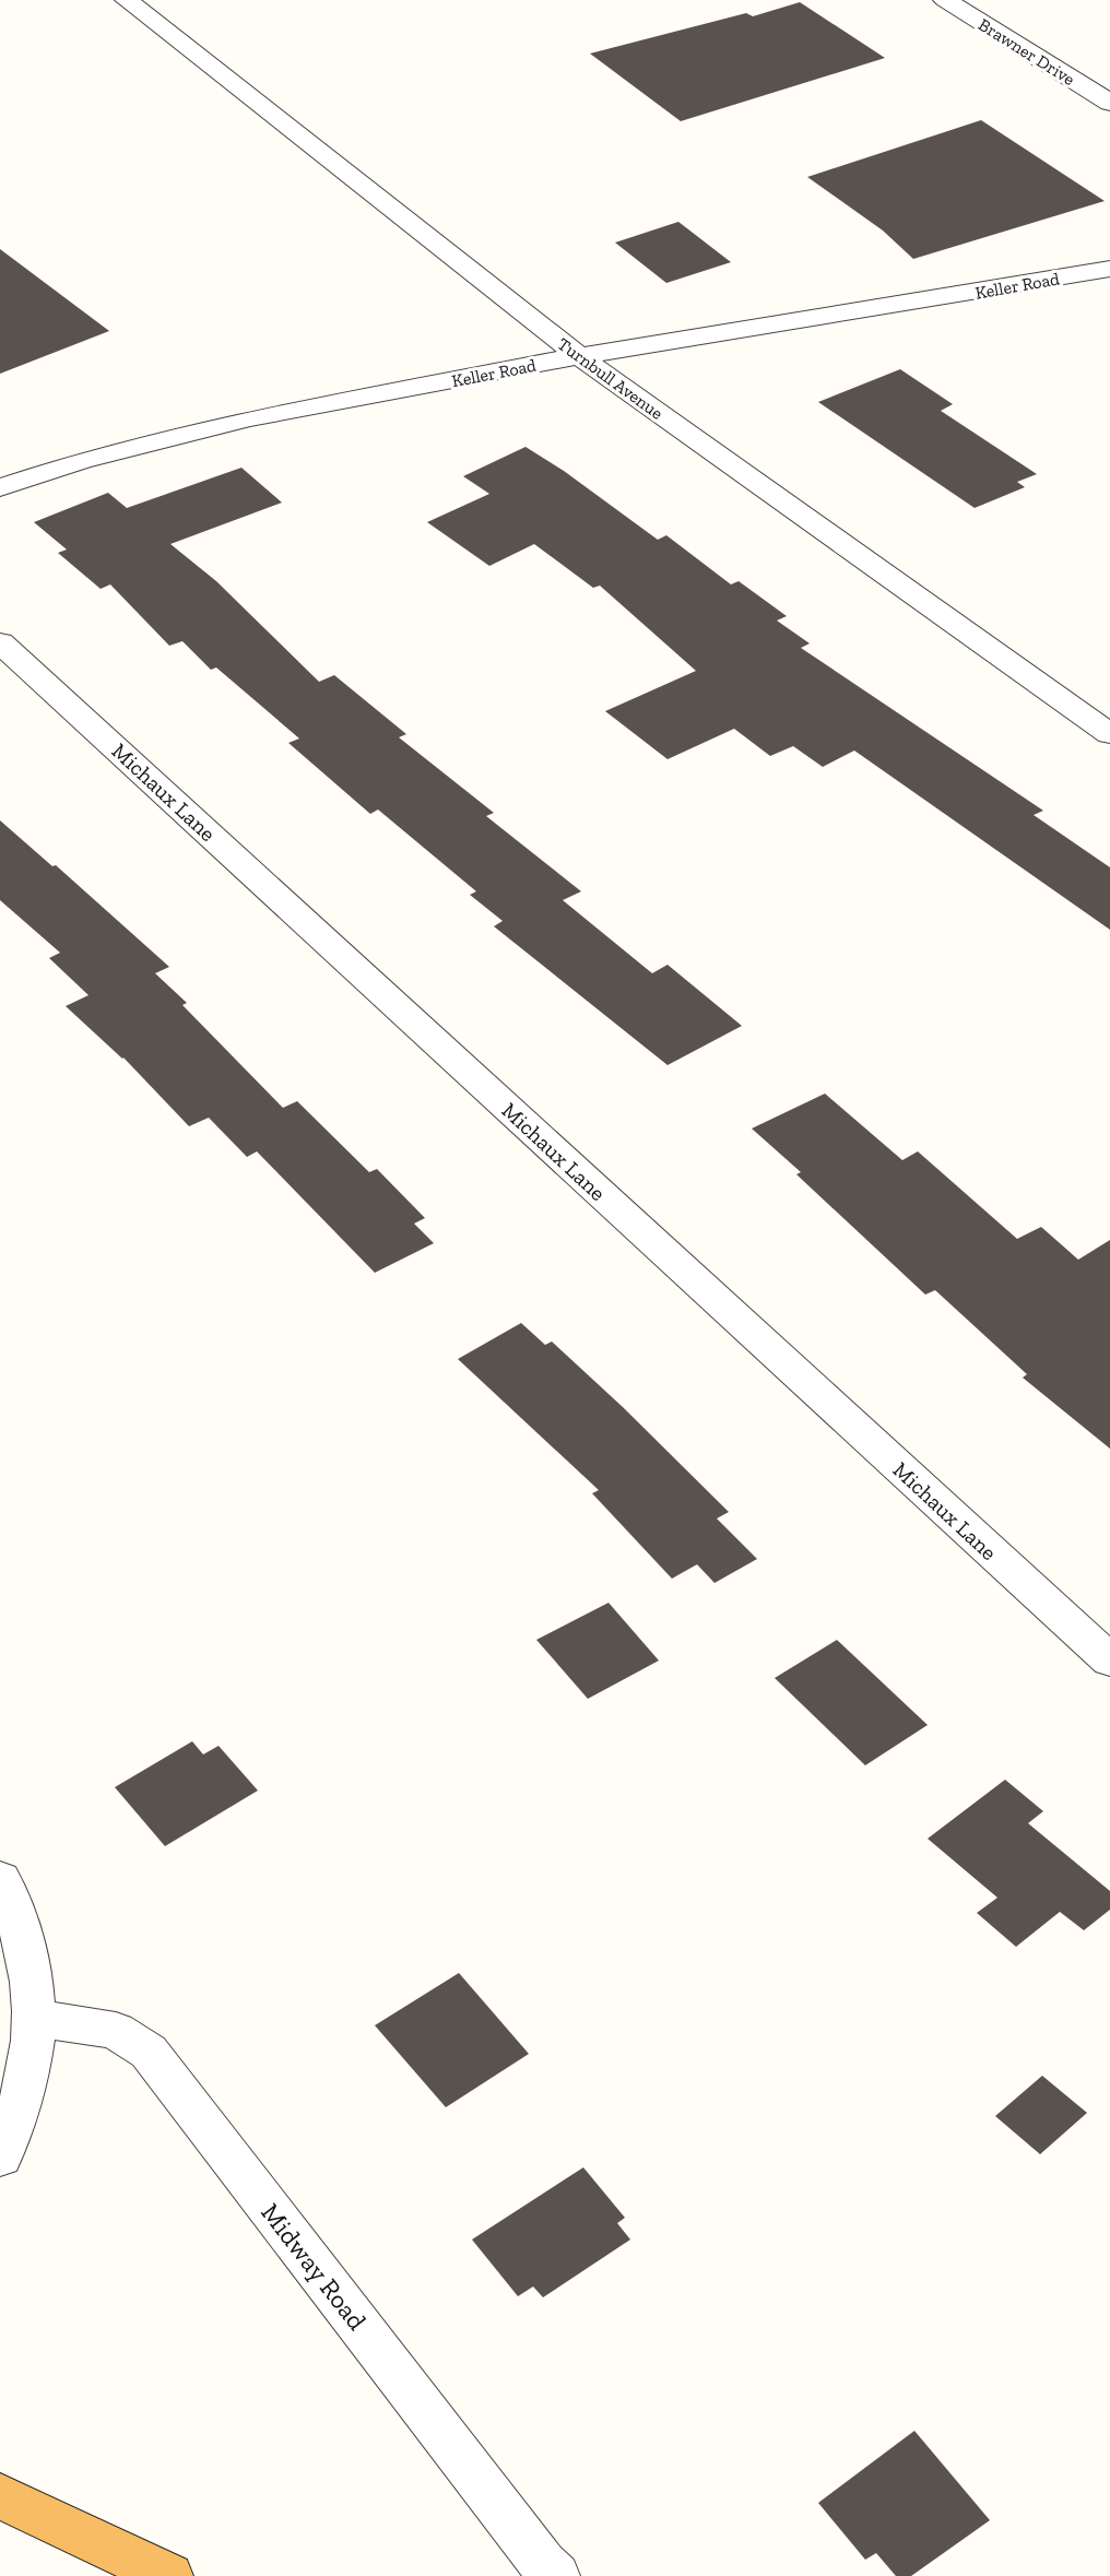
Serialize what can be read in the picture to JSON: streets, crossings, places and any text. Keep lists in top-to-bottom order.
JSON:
{
  "streets": {
    "street": [
      "Brawner Drive",
      "Keller Road",
      "Turnbull Avenue",
      "Michaux Lane",
      "Midway Road"
    ]
  },
  "crossings": [
    ["Keller Road", "Turnbull Avenue"]
  ]
}
